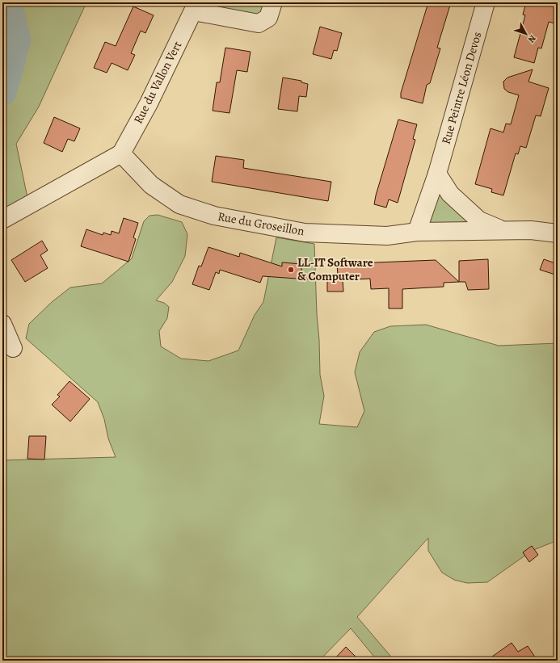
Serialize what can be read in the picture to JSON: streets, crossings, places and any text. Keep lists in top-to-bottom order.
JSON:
{
  "streets": {
    "street": ["Rue du Vallon Vert", "Rue Peintre Léon Devos", "Rue du Groseillon"]
  },
  "crossings": [
    ["Rue du Vallon Vert", "Rue du Groseillon"],
    ["Rue Peintre Léon Devos", "Rue du Groseillon"]
  ],
  "places": ["LL-IT Software & Computer"],
  "north": "bottom right"
}
